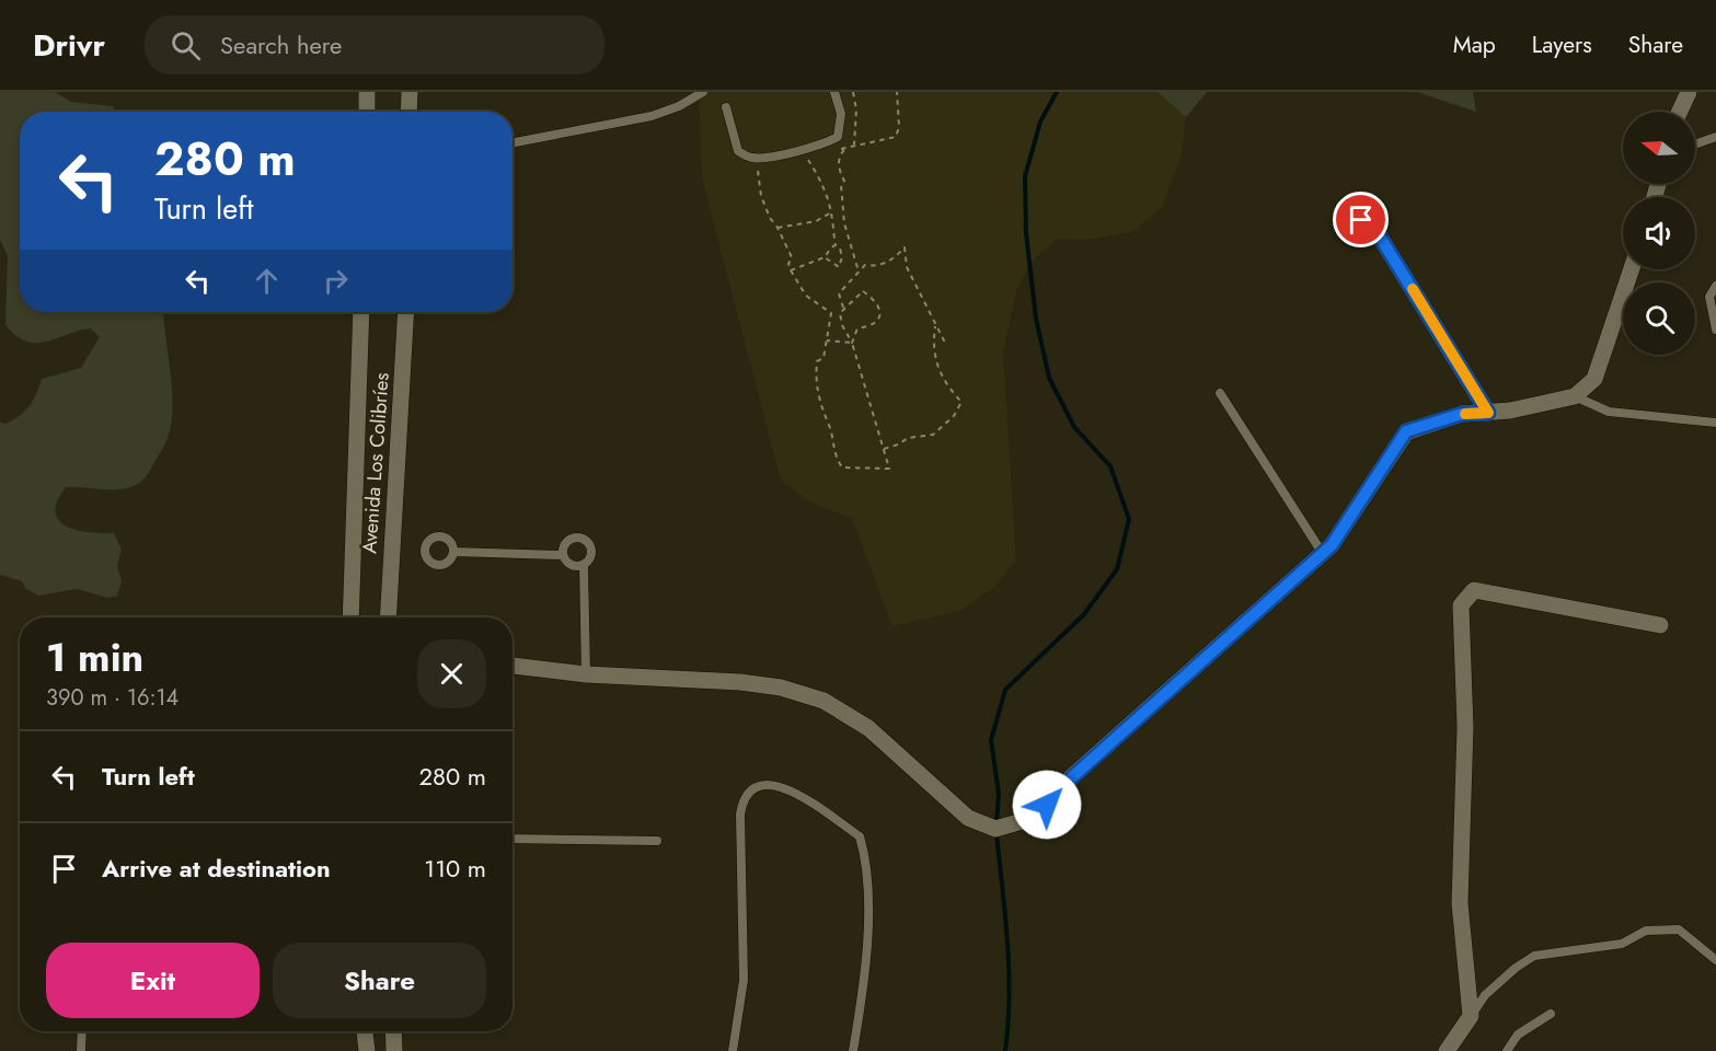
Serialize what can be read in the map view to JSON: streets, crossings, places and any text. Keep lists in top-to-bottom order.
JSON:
{
  "streets": {
    "street": ["Avenida Los Colibríes"]
  },
  "north": "left",
  "page": {
    "header": "Drivr",
    "search": "Search here",
    "nav": ["Map", "Layers", "Share"],
    "turn": ["280 m", "Turn left"],
    "heading": ["1 min", "390 m · 16:14"],
    "list": [
      {
        "name": "Turn left",
        "value": "280 m"
      },
      {
        "name": "Arrive at destination",
        "value": "110 m"
      }
    ],
    "buttons": ["Exit", "Share"]
  }
}
